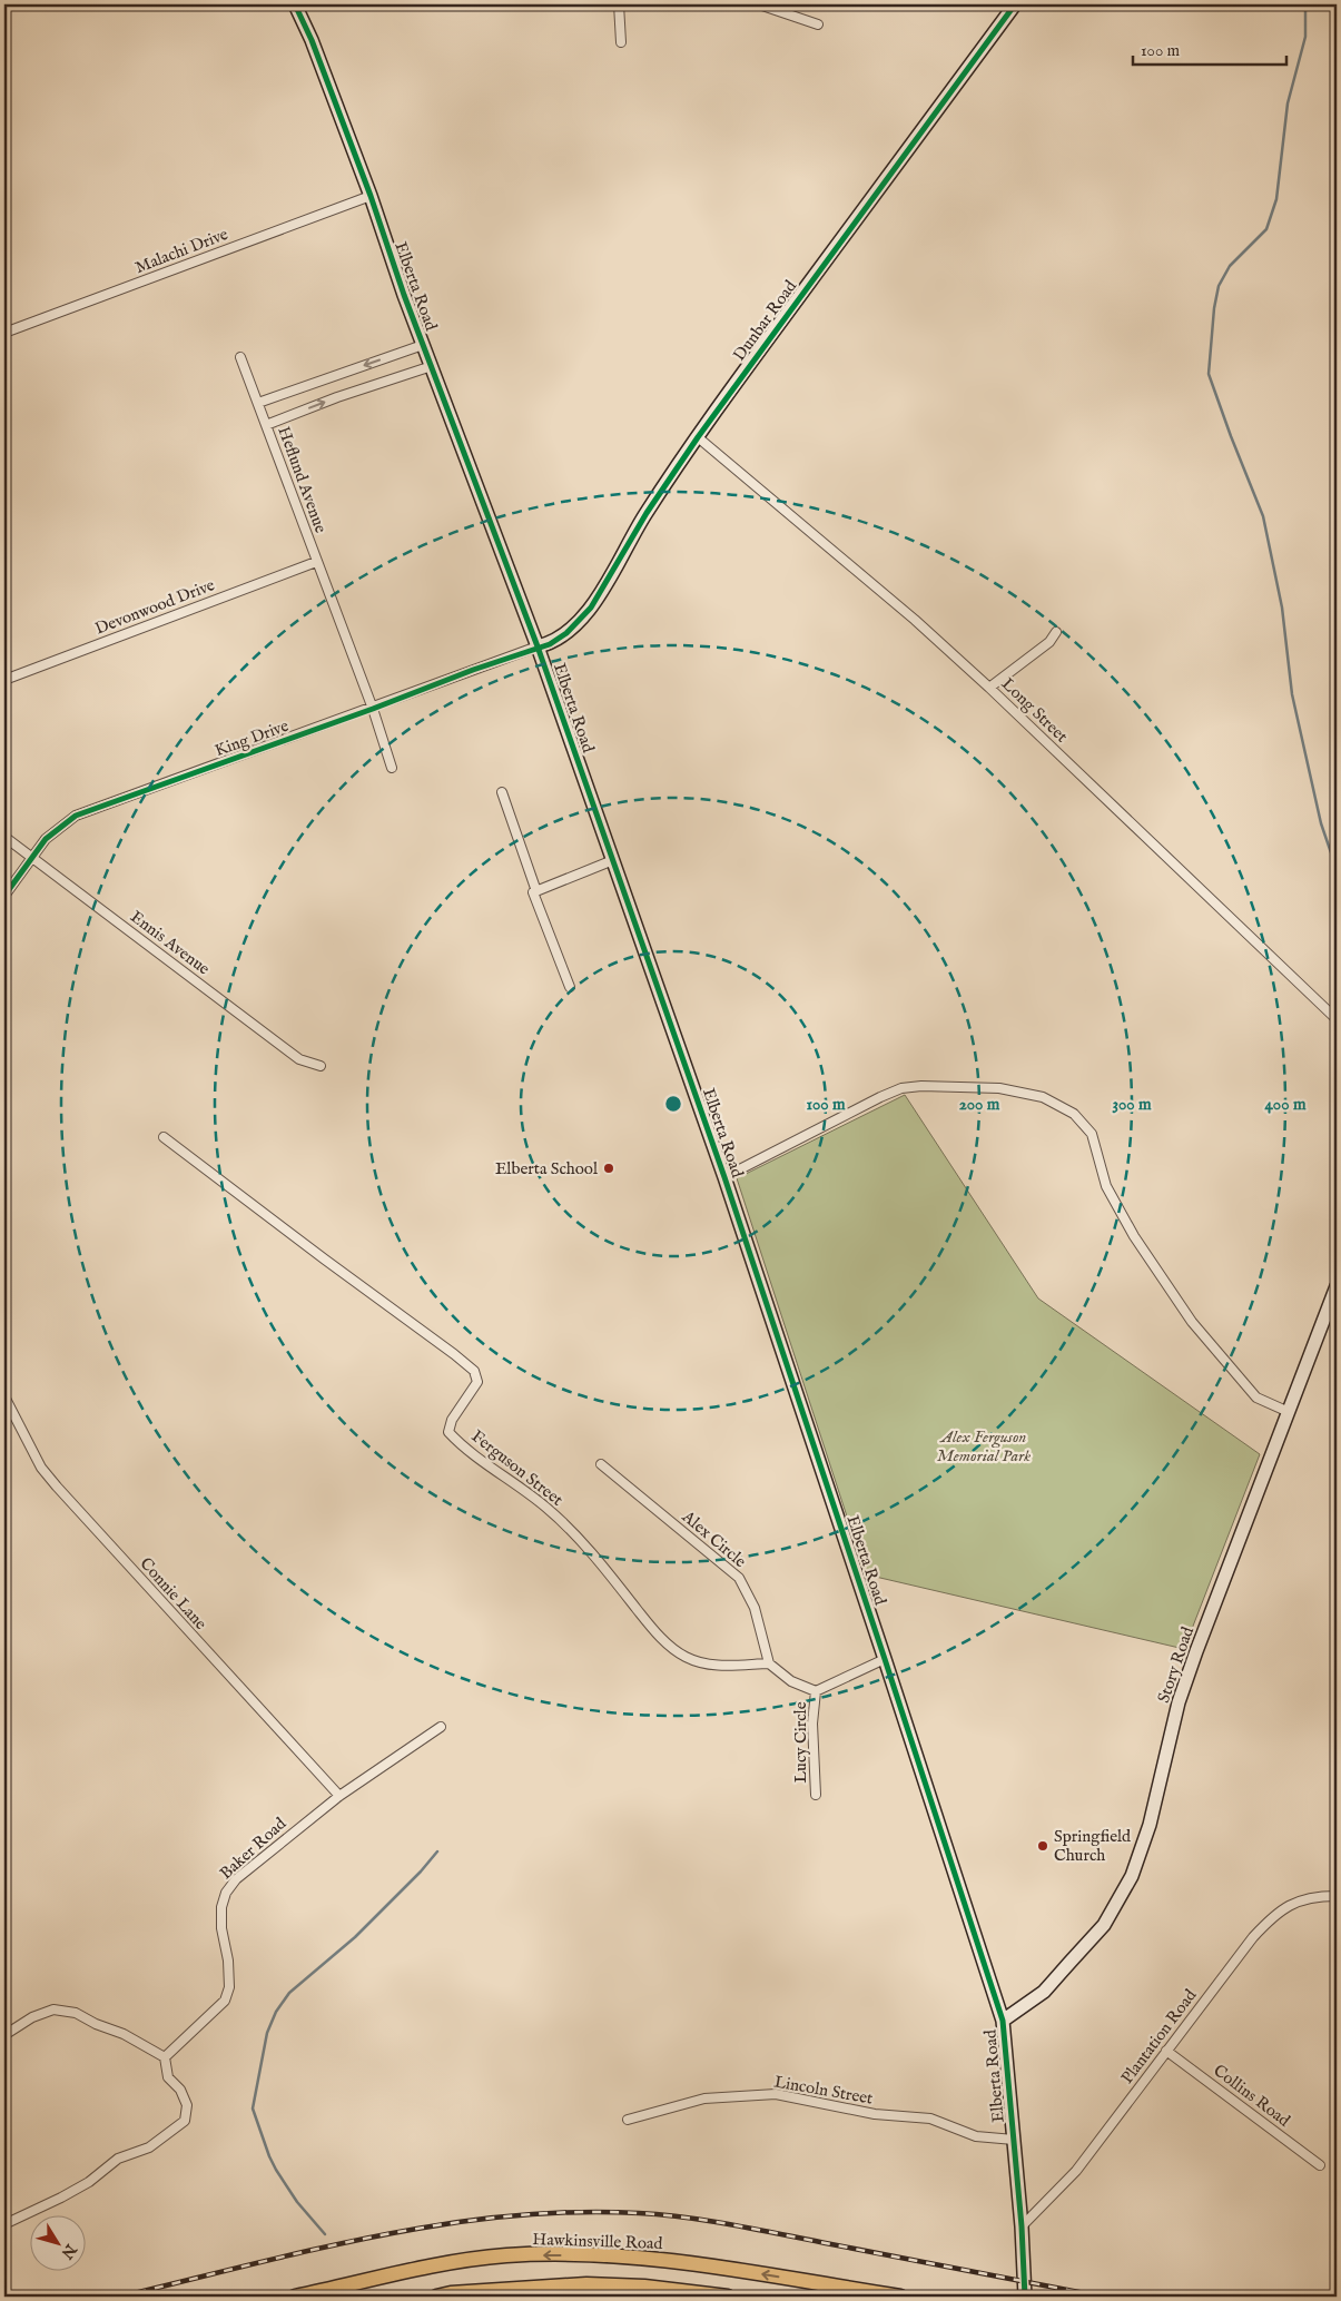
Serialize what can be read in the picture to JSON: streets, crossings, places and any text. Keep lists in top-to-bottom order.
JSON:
{
  "streets": {
    "main road": ["Hawkinsville Road"],
    "street": [
      "Malachi Drive",
      "Elberta Road",
      "Dunbar Road",
      "Heflund Avenue",
      "Devonwood Drive",
      "Long Street",
      "King Drive",
      "Ennis Avenue",
      "Ferguson Street",
      "Alex Circle",
      "Connie Lane",
      "Story Road",
      "Lucy Circle",
      "Baker Road",
      "Plantation Road",
      "Lincoln Street",
      "Collins Road"
    ]
  },
  "crossings": [
    ["Malachi Drive", "Elberta Road"],
    ["Elberta Road", "Dunbar Road"],
    ["Elberta Road", "Heflund Avenue"],
    ["Elberta Road", "King Drive"],
    ["Elberta Road", "Story Road"],
    ["Elberta Road", "Plantation Road"],
    ["Elberta Road", "Lincoln Street"],
    ["Dunbar Road", "Long Street"],
    ["Dunbar Road", "King Drive"],
    ["Heflund Avenue", "Devonwood Drive"],
    ["Heflund Avenue", "King Drive"],
    ["King Drive", "Ennis Avenue"],
    ["Ferguson Street", "Alex Circle"],
    ["Connie Lane", "Baker Road"],
    ["Plantation Road", "Collins Road"]
  ],
  "parks": ["Alex Ferguson Memorial Park"],
  "places": ["Elberta School", "Springfield Church"],
  "scale_bar": "100 m",
  "north": "bottom right",
  "rings": [
    "100 m",
    "200 m",
    "300 m",
    "400 m"
  ]
}
